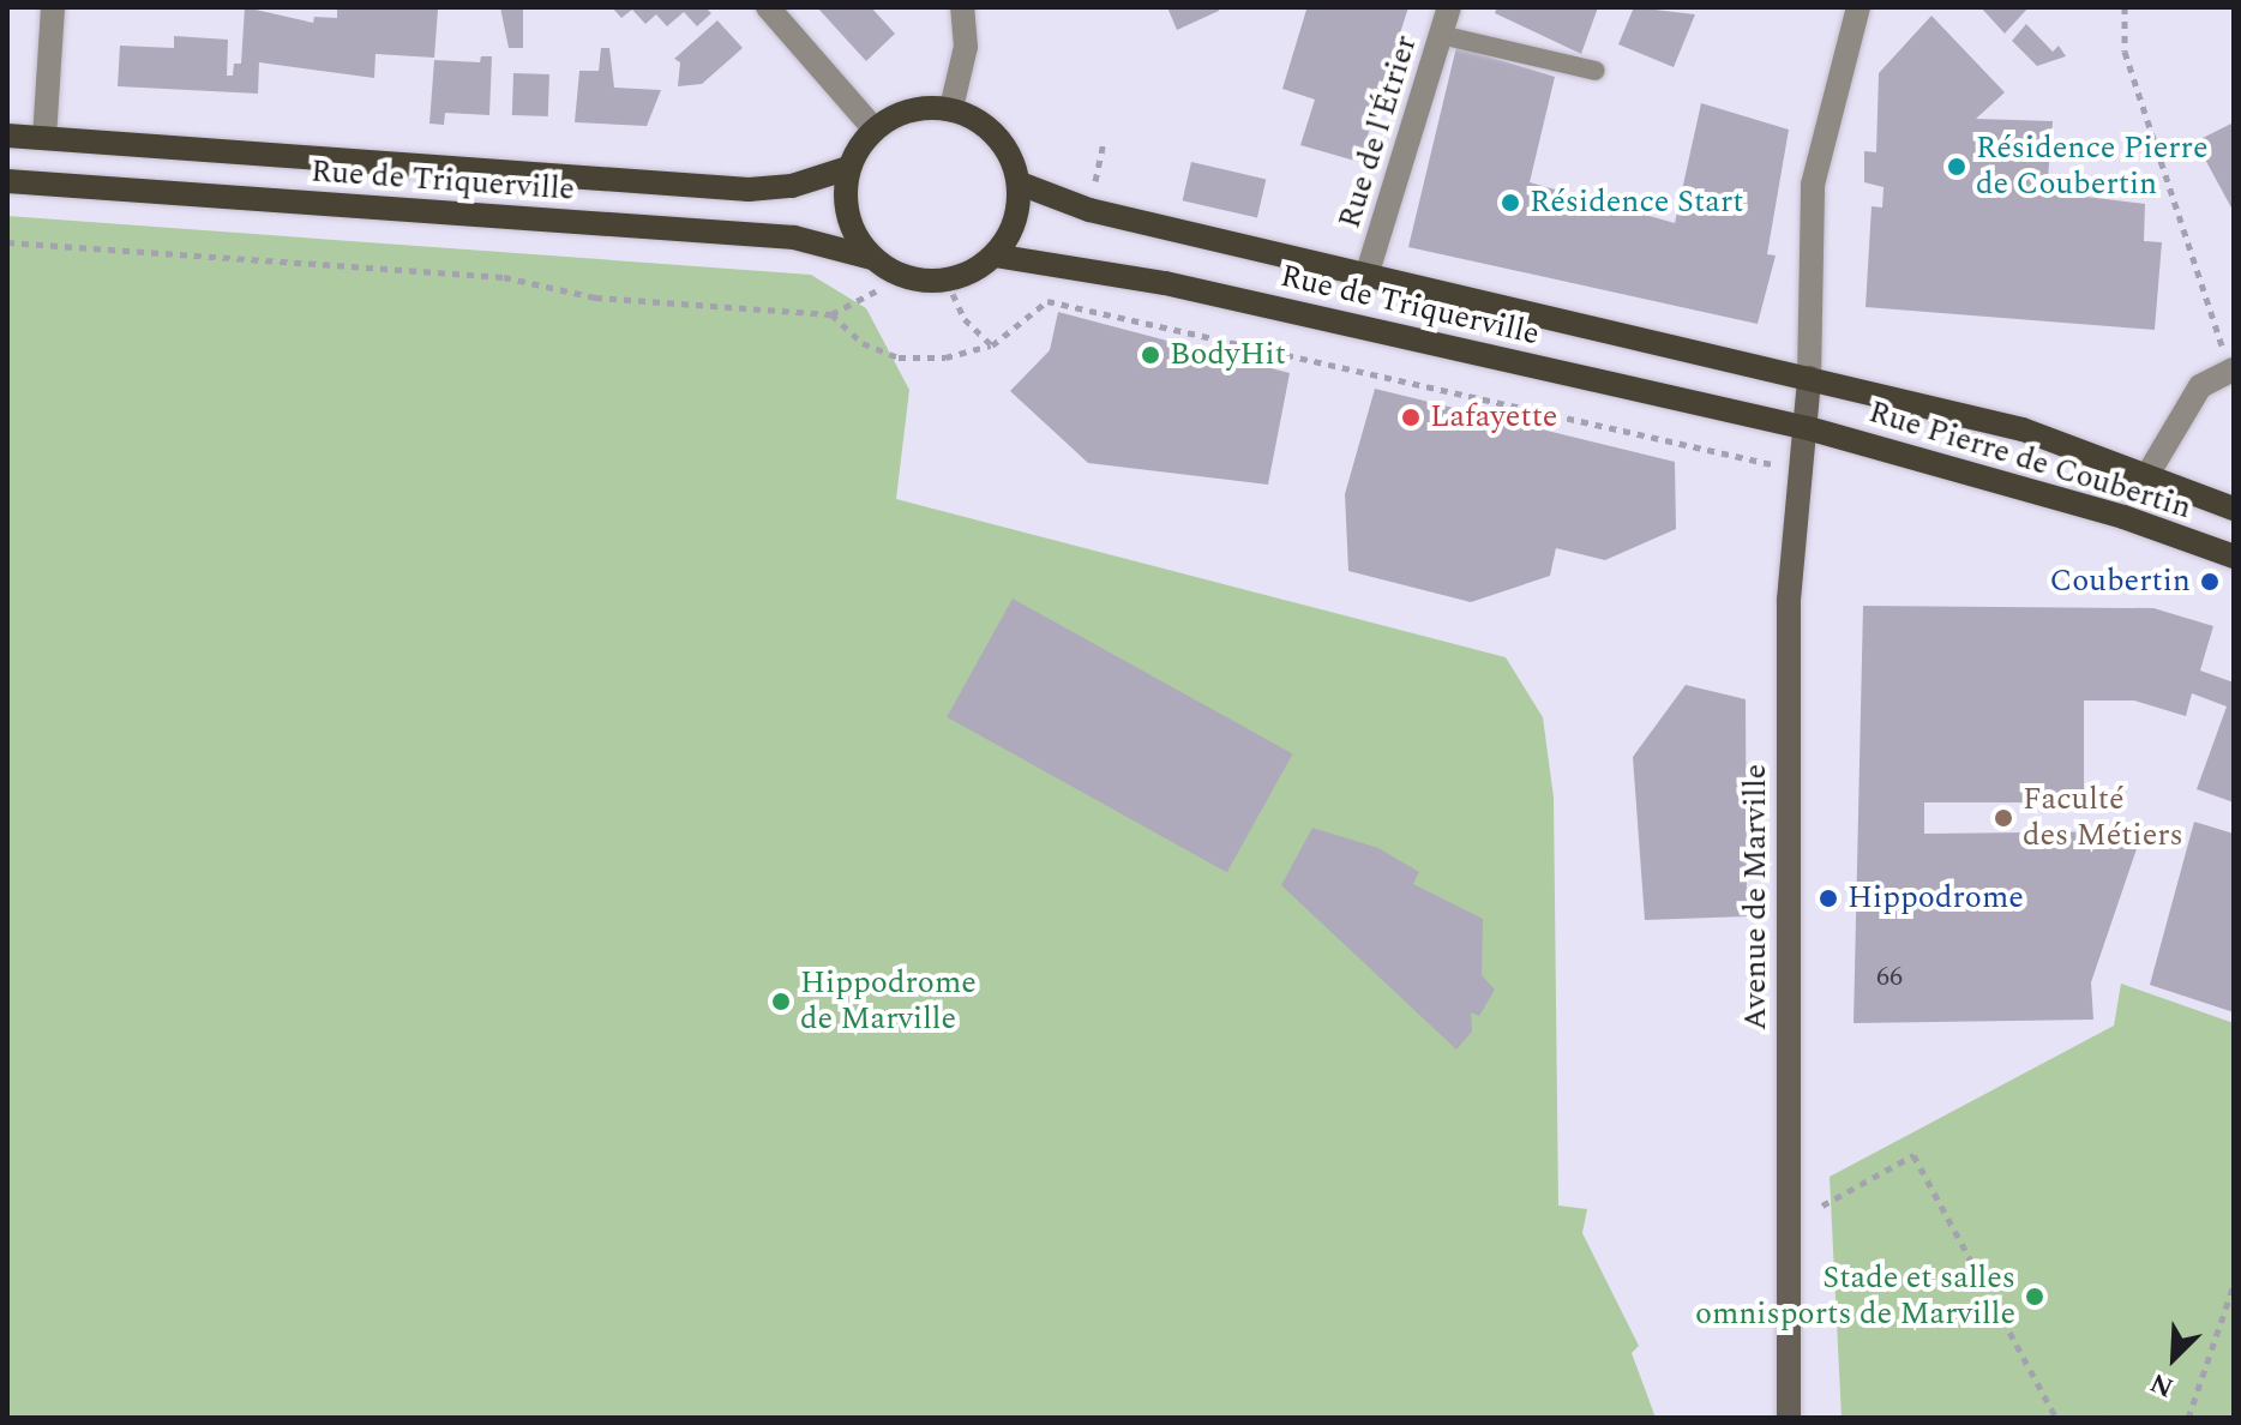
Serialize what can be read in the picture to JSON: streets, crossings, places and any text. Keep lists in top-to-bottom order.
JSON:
{
  "streets": {
    "main road": ["Rue de Triquerville", "Rue Pierre de Coubertin"],
    "street": ["Rue de l'Étrier", "Avenue de Marville"]
  },
  "crossings": [
    ["Rue de l'Étrier", "Rue de Triquerville"],
    ["Rue de Triquerville", "Rue Pierre de Coubertin"],
    ["Rue de Triquerville", "Avenue de Marville"],
    ["Rue Pierre de Coubertin", "Avenue de Marville"]
  ],
  "places": [
    "Résidence Pierre de Coubertin",
    "Résidence Start",
    "BodyHit",
    "Lafayette",
    "Coubertin",
    "Faculté des Métiers",
    "Hippodrome",
    "Hippodrome de Marville",
    "Stade et salles omnisports de Marville"
  ],
  "house_numbers": ["66"],
  "north": "bottom left"
}
